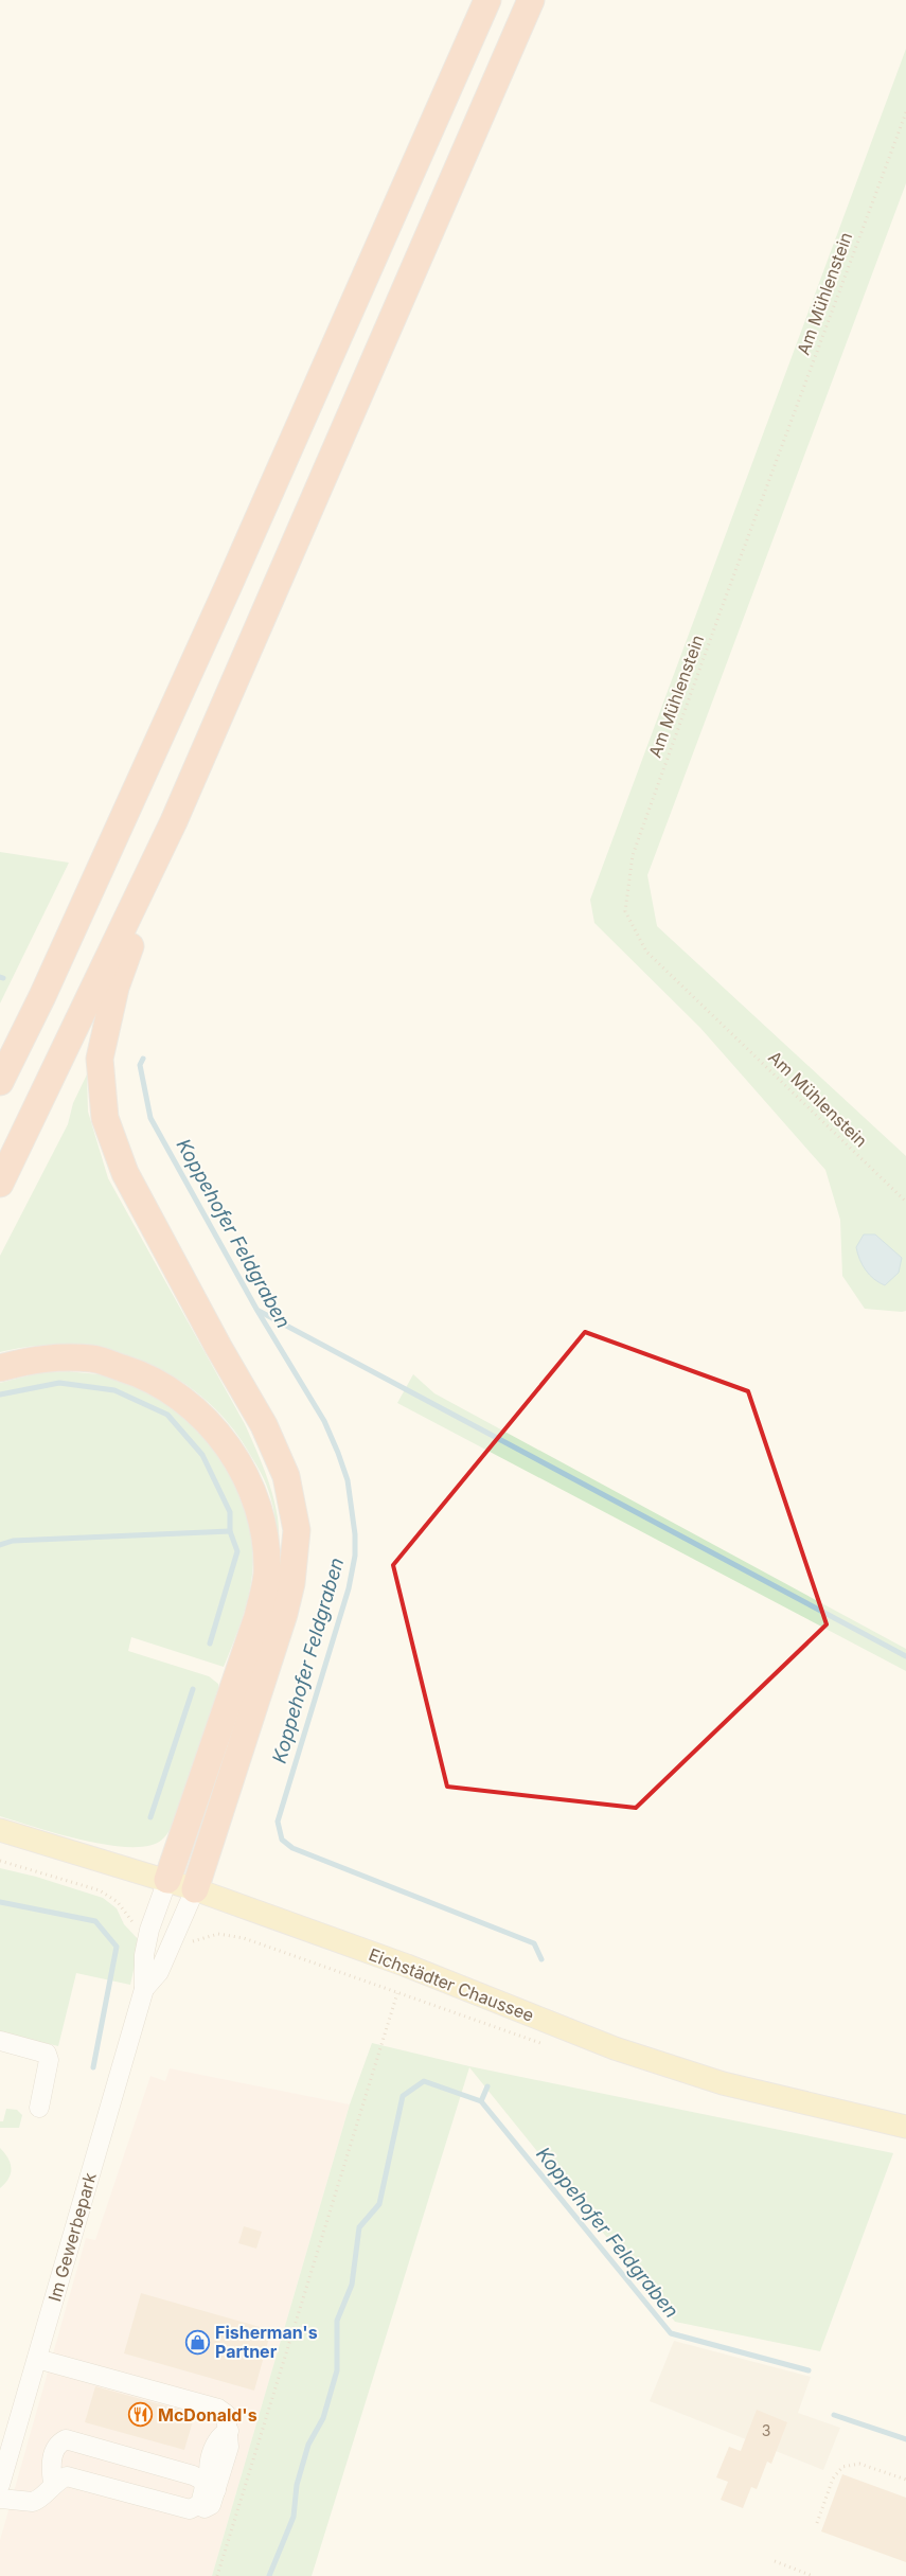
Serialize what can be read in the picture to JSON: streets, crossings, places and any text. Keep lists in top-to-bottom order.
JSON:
{
  "streets": {
    "main road": ["Eichstädter Chaussee"],
    "street": ["Im Gewerbepark"],
    "path": ["Am Mühlenstein"]
  },
  "crossings": [
    ["Eichstädter Chaussee", "Im Gewerbepark"]
  ],
  "water": ["Koppehofer Feldgraben"],
  "places": {
    "shop": ["Fisherman's Partner"],
    "restaurant": ["McDonald's"]
  },
  "house_numbers": ["3"]
}
